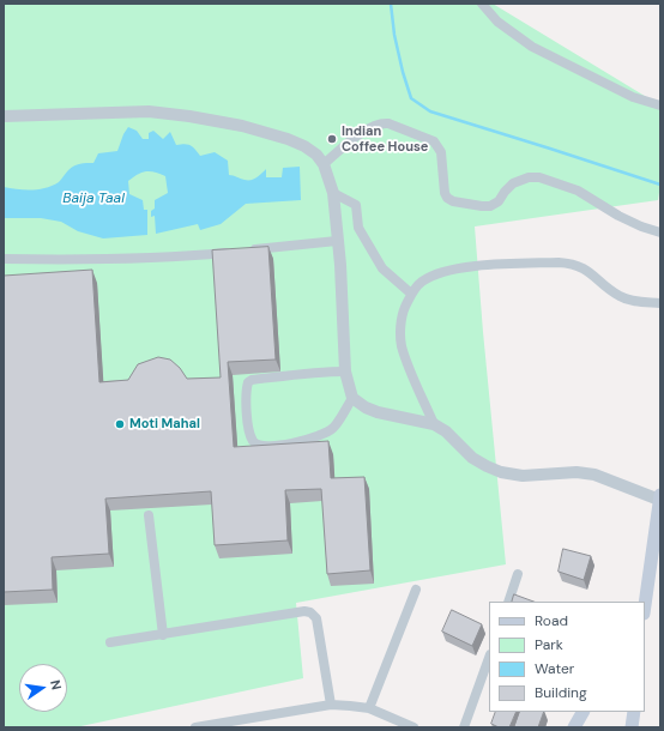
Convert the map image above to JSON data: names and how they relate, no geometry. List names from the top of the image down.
{
  "water": ["Baija Taal"],
  "places": ["Indian Coffee House", "Moti Mahal"],
  "legend": [
    "Road",
    "Park",
    "Water",
    "Building"
  ],
  "north": "right"
}
